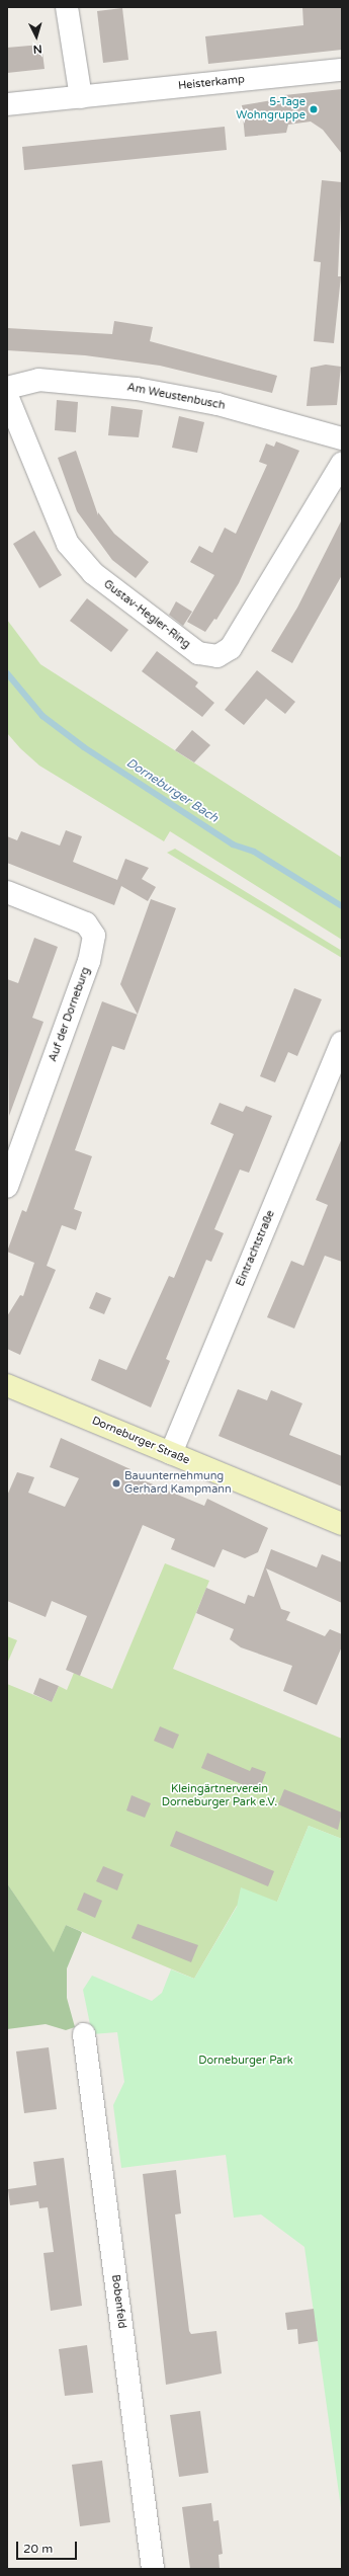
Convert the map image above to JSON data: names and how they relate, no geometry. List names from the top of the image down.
{
  "streets": {
    "street": [
      "Heisterkamp",
      "Am Weustenbusch",
      "Gustav-Hegler-Ring",
      "Auf der Dorneburg",
      "Eintrachtstraße",
      "Dorneburger Straße",
      "Bobenfeld"
    ]
  },
  "crossings": [
    ["Eintrachtstraße", "Dorneburger Straße"]
  ],
  "water": ["Dorneburger Bach"],
  "parks": ["Kleingärtnerverein Dorneburger Park e.V.", "Dorneburger Park"],
  "places": ["5-Tage Wohngruppe", "Bauunternehmung Gerhard Kampmann"],
  "scale_bar": "20 m",
  "north": "bottom"
}
